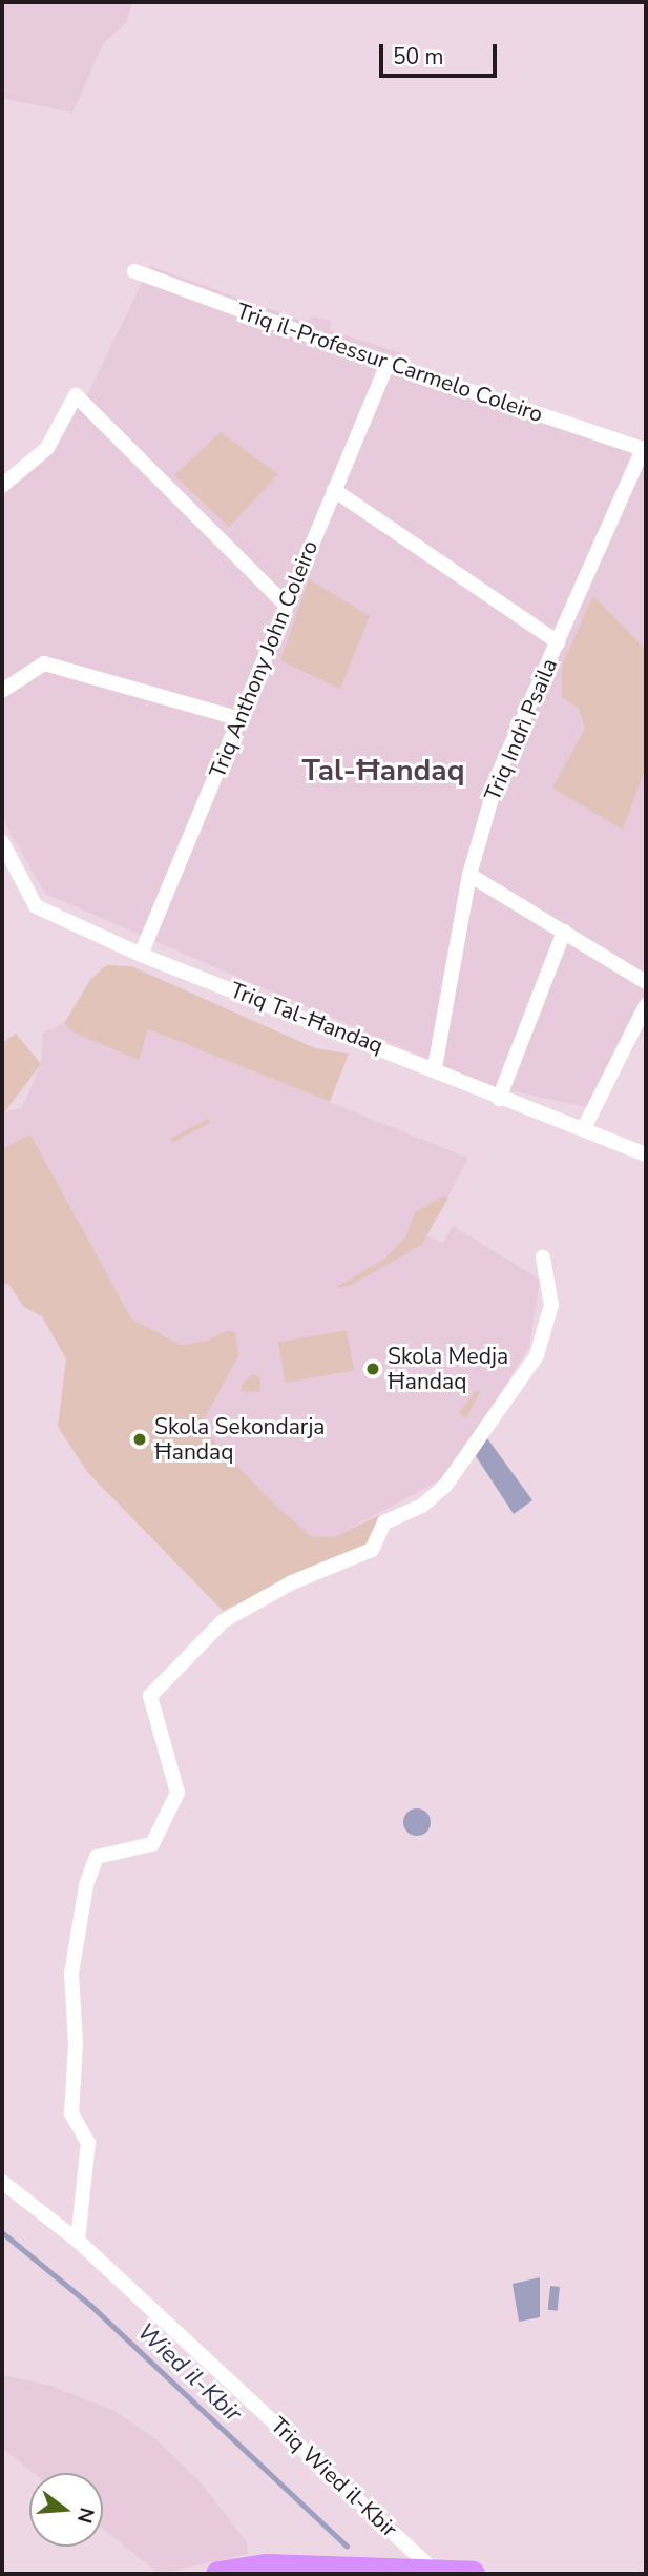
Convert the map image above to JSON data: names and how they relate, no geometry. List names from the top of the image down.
{
  "streets": {
    "street": [
      "Triq il-Professur Carmelo Coleiro",
      "Triq Anthony John Coleiro",
      "Triq Indrì Psaila",
      "Triq Tal-Ħandaq",
      "Triq Wied il-Kbir"
    ]
  },
  "crossings": [
    ["Triq il-Professur Carmelo Coleiro", "Triq Anthony John Coleiro"],
    ["Triq il-Professur Carmelo Coleiro", "Triq Indrì Psaila"],
    ["Triq Anthony John Coleiro", "Triq Tal-Ħandaq"],
    ["Triq Indrì Psaila", "Triq Tal-Ħandaq"]
  ],
  "districts": ["Tal-Ħandaq"],
  "water": ["Wied il-Kbir"],
  "places": ["Skola Medja Ħandaq", "Skola Sekondarja Ħandaq"],
  "scale_bar": "50 m",
  "north": "right"
}
